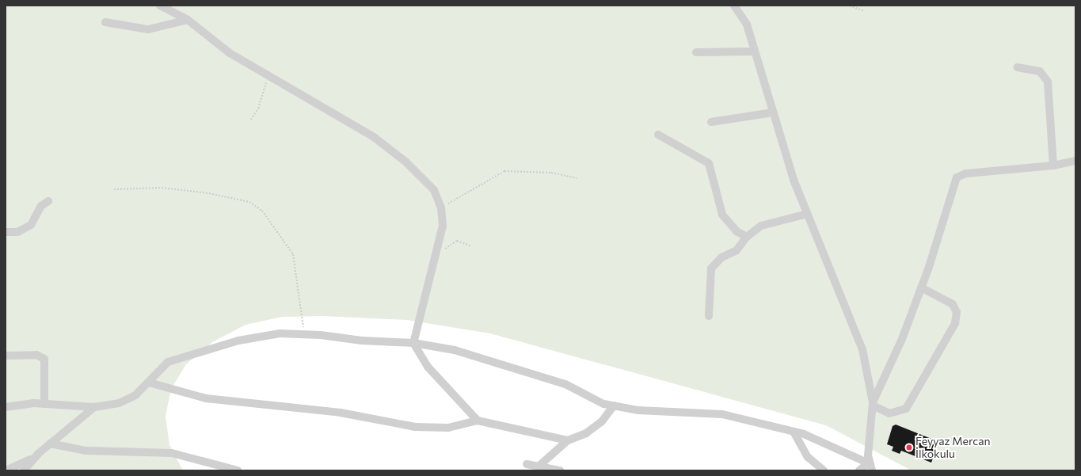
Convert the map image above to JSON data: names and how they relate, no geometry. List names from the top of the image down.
{
  "places": ["Feyyaz Mercan İlkokulu"]
}
